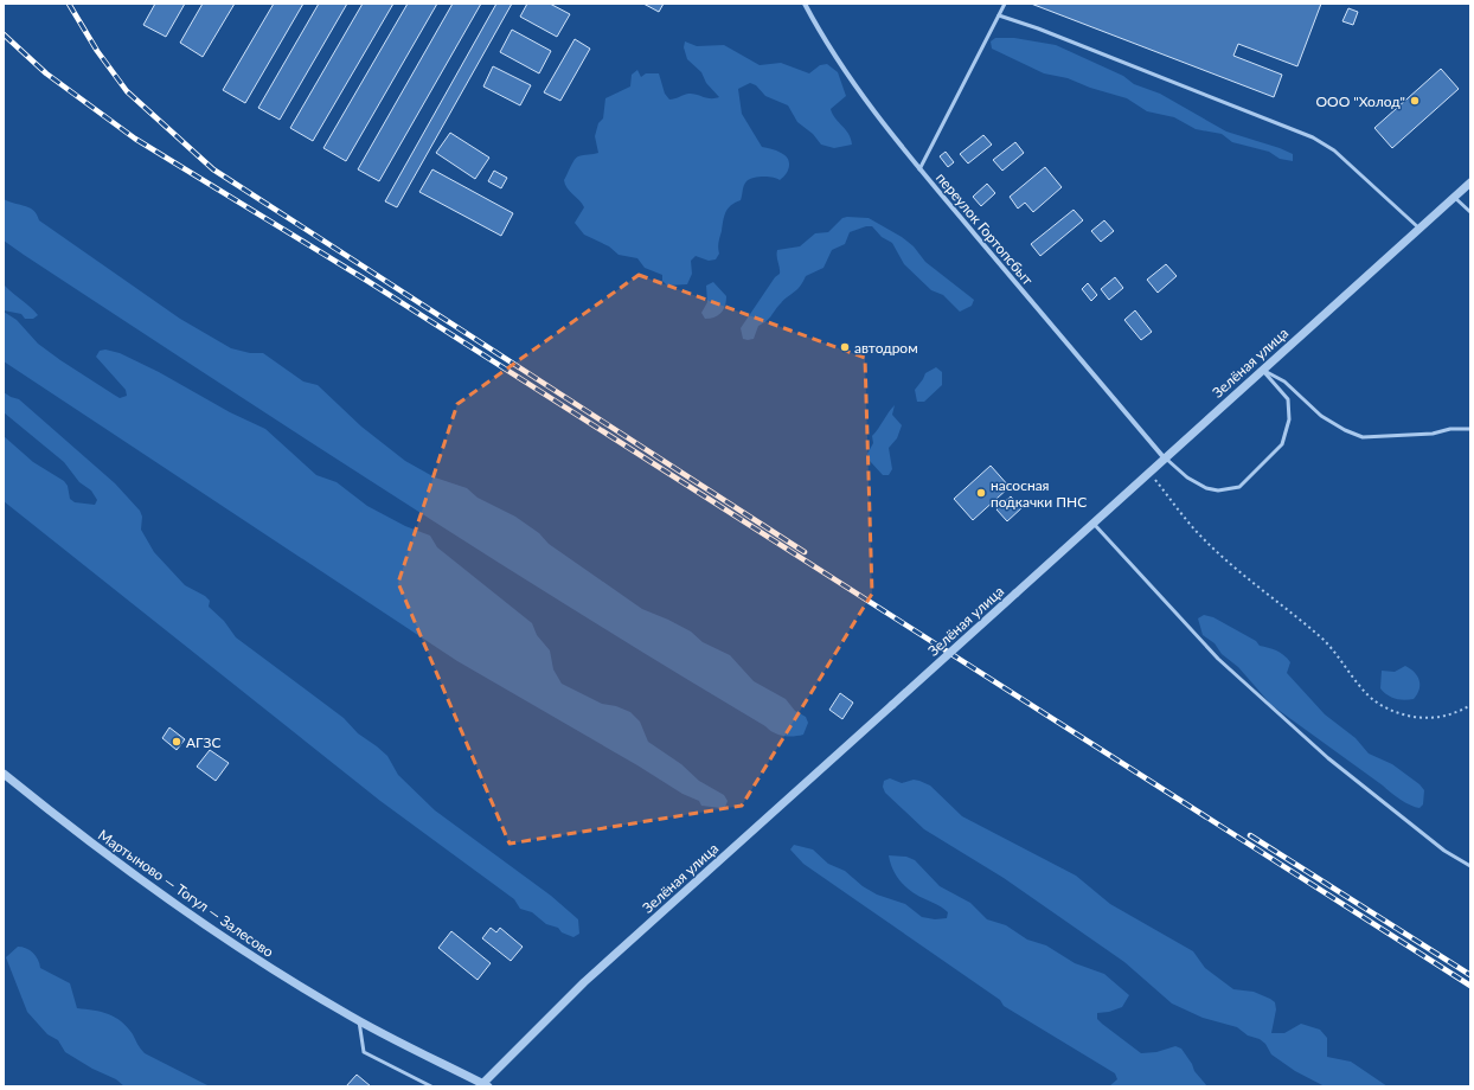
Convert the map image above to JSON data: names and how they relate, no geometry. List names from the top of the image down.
{
  "streets": {
    "street": ["переулок Гортопсбыт", "Зелёная улица", "Мартыново — Тогул — Залесово"]
  },
  "crossings": [
    ["переулок Гортопсбыт", "Зелёная улица"],
    ["Зелёная улица", "Мартыново — Тогул — Залесово"]
  ],
  "places": [
    "ООО \"Холод\"",
    "автодром",
    "насосная подкачки ПНС",
    "АГЗС"
  ]
}
